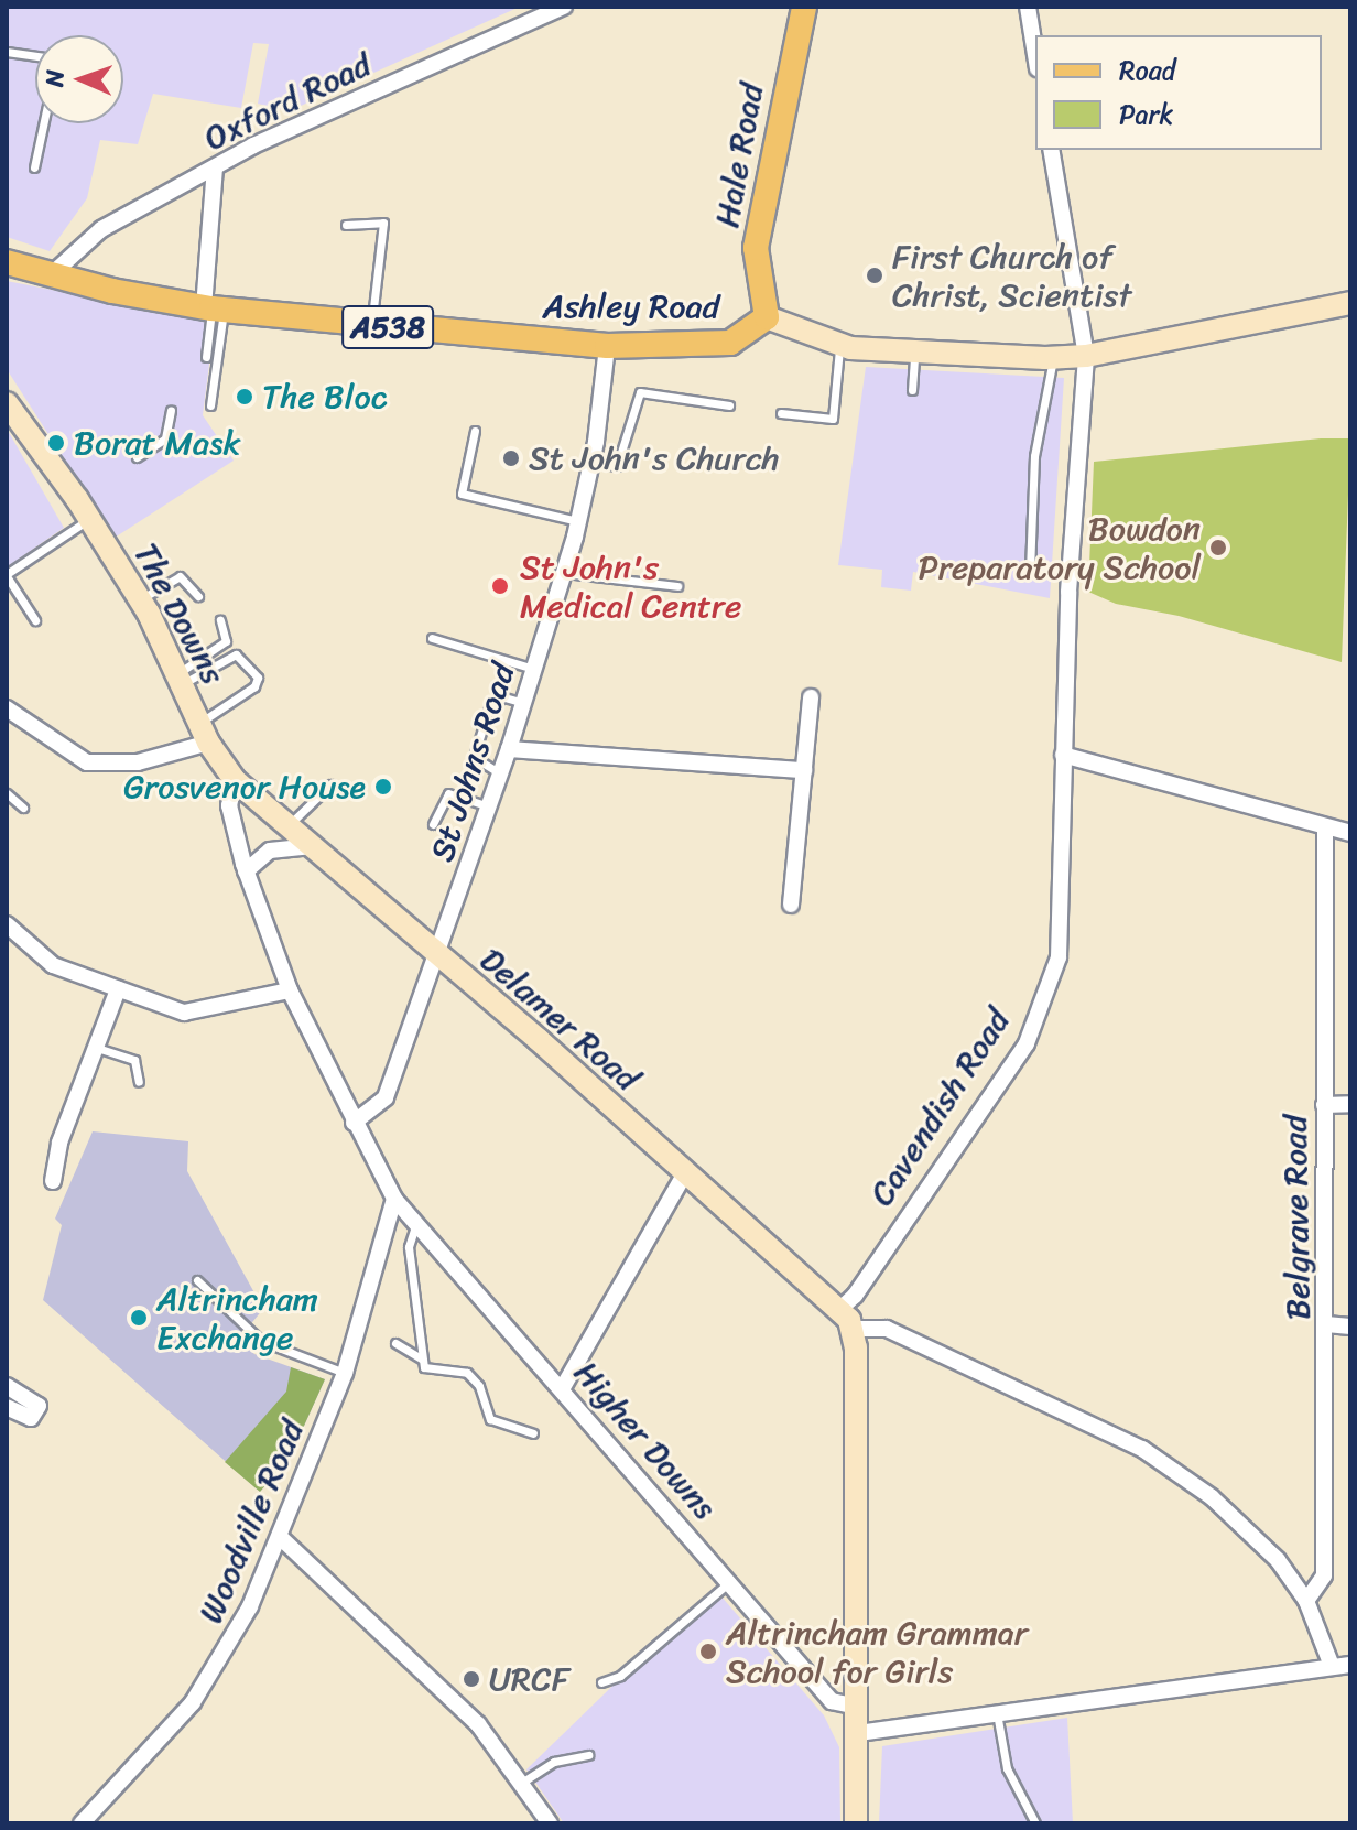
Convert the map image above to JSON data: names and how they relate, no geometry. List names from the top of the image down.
{
  "streets": {
    "main road": ["Hale Road", "Ashley Road", "A538"],
    "street": [
      "Oxford Road",
      "The Downs",
      "St Johns Road",
      "Delamer Road",
      "Cavendish Road",
      "Belgrave Road",
      "Higher Downs",
      "Woodville Road"
    ]
  },
  "crossings": [
    ["Oxford Road", "Ashley Road"],
    ["Hale Road", "Ashley Road"],
    ["Ashley Road", "St Johns Road"],
    ["Ashley Road", "Cavendish Road"],
    ["The Downs", "Delamer Road"],
    ["St Johns Road", "Delamer Road"],
    ["Delamer Road", "Cavendish Road"],
    ["Higher Downs", "Woodville Road"]
  ],
  "places": [
    "First Church of Christ, Scientist",
    "The Bloc",
    "Borat Mask",
    "St John's Church",
    "Bowdon Preparatory School",
    "St John's Medical Centre",
    "Grosvenor House",
    "Altrincham Exchange",
    "Altrincham Grammar School for Girls",
    "URCF"
  ],
  "legend": ["Road", "Park"],
  "north": "left"
}
